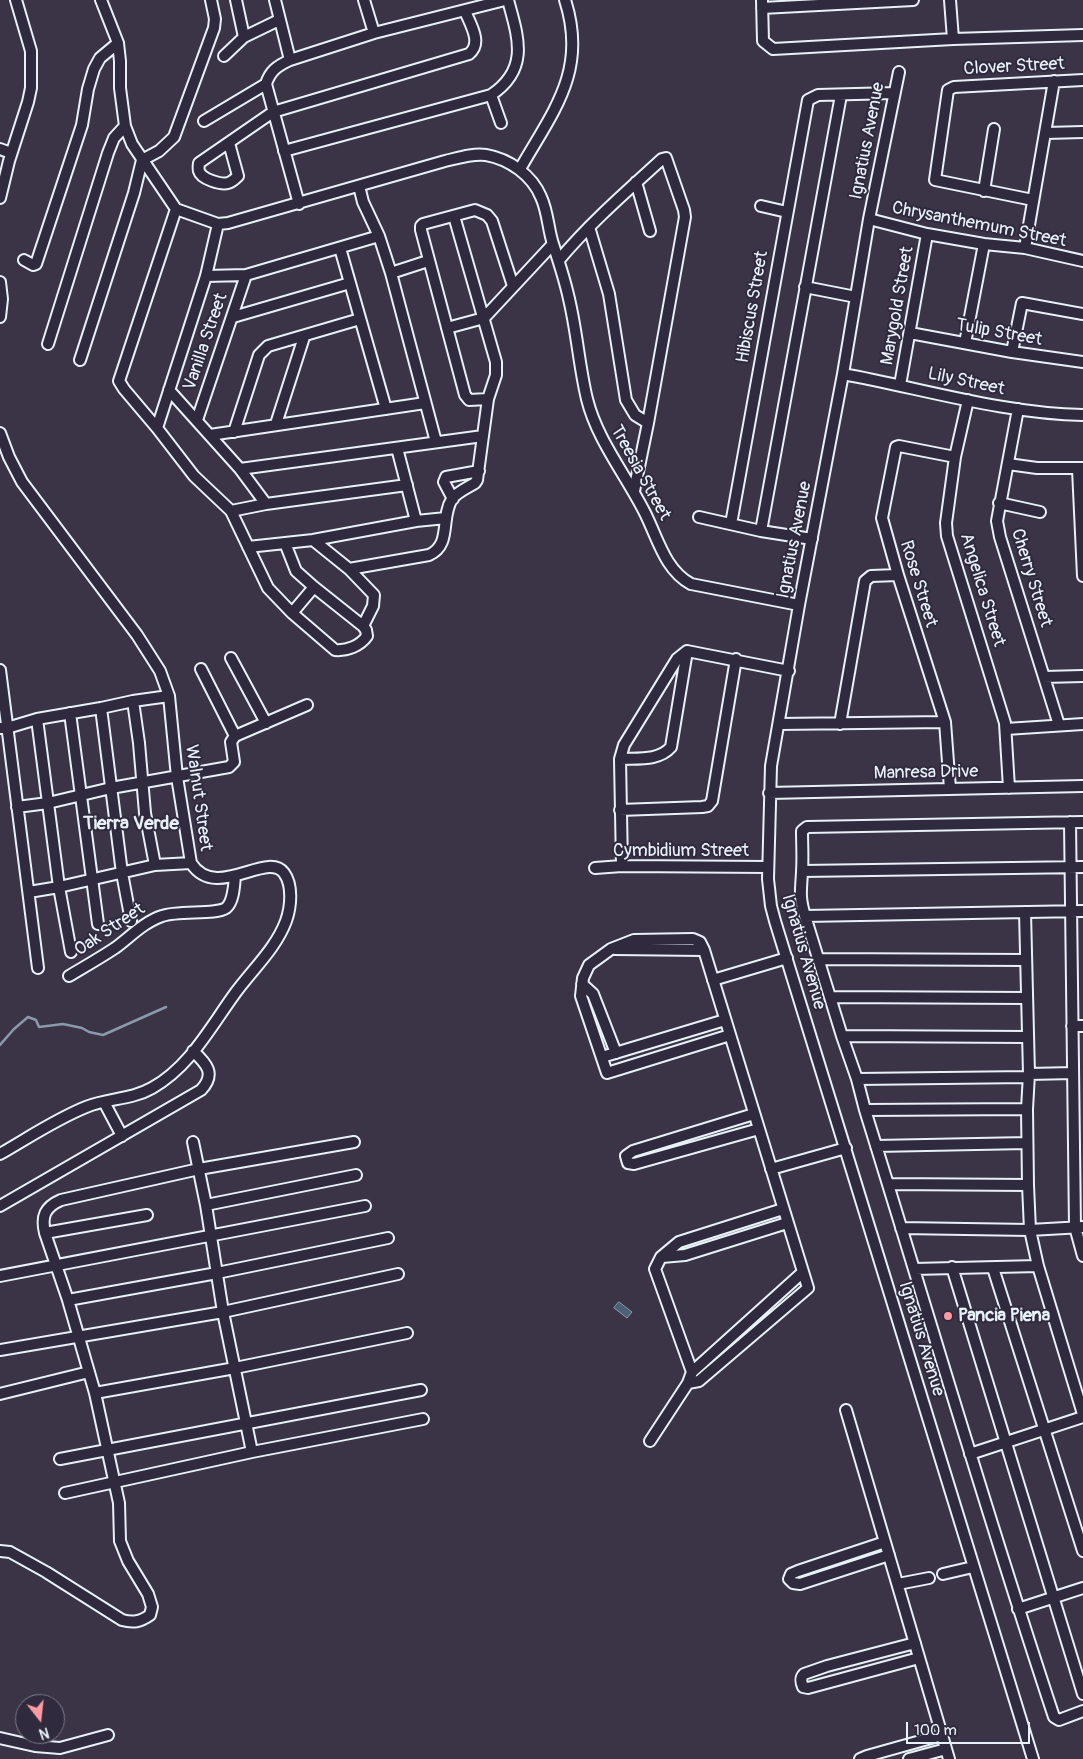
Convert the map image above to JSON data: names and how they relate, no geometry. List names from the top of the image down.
{
  "streets": {
    "street": [
      "Clover Street",
      "Ignatius Avenue",
      "Chrysanthemum Street",
      "Marygold Street",
      "Hibiscus Street",
      "Tulip Street",
      "Vanilla Street",
      "Lily Street",
      "Treesia Street",
      "Cherry Street",
      "Rose Street",
      "Angelica Street",
      "Manresa Drive",
      "Walnut Street",
      "Cymbidium Street",
      "Oak Street"
    ]
  },
  "crossings": [
    ["Ignatius Avenue", "Chrysanthemum Street"],
    ["Ignatius Avenue", "Lily Street"],
    ["Ignatius Avenue", "Treesia Street"],
    ["Ignatius Avenue", "Manresa Drive"],
    ["Ignatius Avenue", "Cymbidium Street"],
    ["Chrysanthemum Street", "Marygold Street"],
    ["Marygold Street", "Tulip Street"],
    ["Marygold Street", "Lily Street"],
    ["Lily Street", "Cherry Street"],
    ["Lily Street", "Angelica Street"],
    ["Rose Street", "Angelica Street"],
    ["Rose Street", "Manresa Drive"],
    ["Angelica Street", "Manresa Drive"],
    ["Walnut Street", "Oak Street"]
  ],
  "districts": ["Tierra Verde"],
  "places": ["Pancia Piena"],
  "scale_bar": "100 m",
  "north": "bottom"
}
